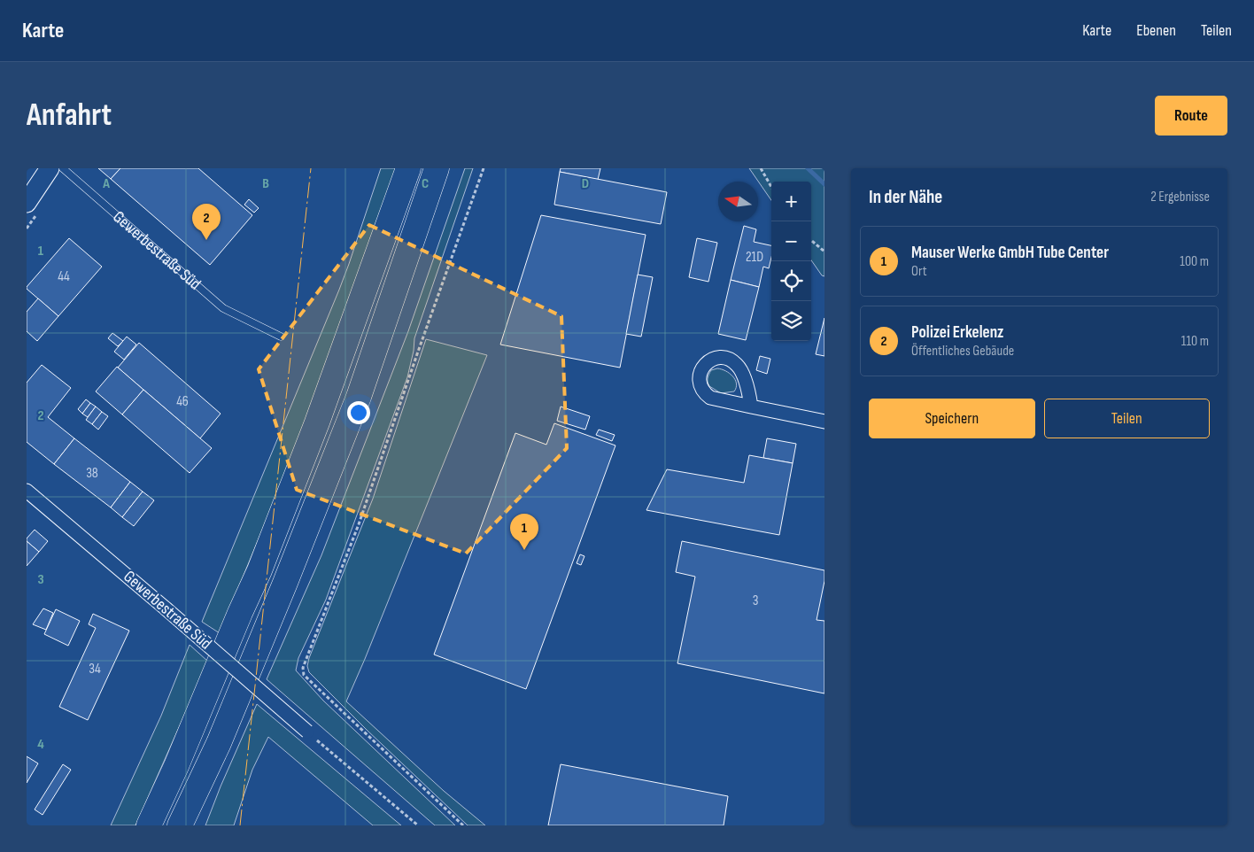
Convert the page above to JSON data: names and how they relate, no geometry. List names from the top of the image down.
{
  "streets": {
    "street": ["Gewerbestraße Süd"]
  },
  "house_numbers": [
    "21D",
    "44",
    "46",
    "38",
    "3",
    "34"
  ],
  "north": "left",
  "page": {
    "header": "Karte",
    "nav": ["Karte", "Ebenen", "Teilen"],
    "buttons": [
      "Route",
      ["Speichern", "Teilen"]
    ],
    "title": "Anfahrt",
    "heading": ["In der Nähe", "2 Ergebnisse"],
    "map_buttons": ["+", "−"],
    "pins": ["2", "1"],
    "list": [
      {
        "mark": "1",
        "name": "Mauser Werke GmbH Tube Center",
        "note": "Ort",
        "value": "100 m"
      },
      {
        "mark": "2",
        "name": "Polizei Erkelenz",
        "note": "Öffentliches Gebäude",
        "value": "110 m"
      }
    ]
  },
  "grid": {
    "columns": [
      "A",
      "B",
      "C",
      "D"
    ],
    "rows": [
      "1",
      "2",
      "3",
      "4"
    ]
  }
}
